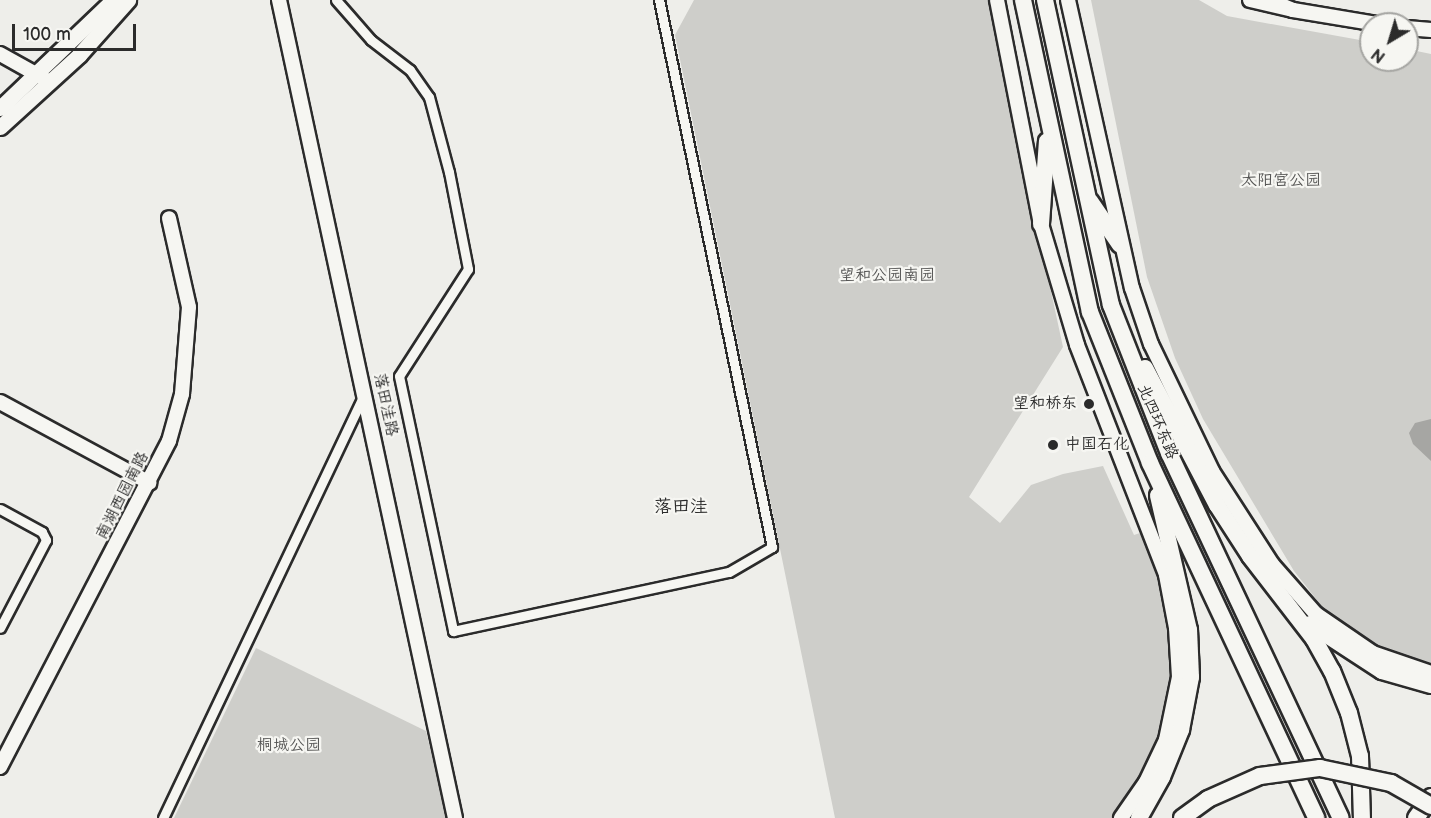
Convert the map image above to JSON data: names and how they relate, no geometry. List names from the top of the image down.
{
  "streets": {
    "highway": ["北四环东路"],
    "street": ["落田洼路", "南湖西园南路"]
  },
  "districts": ["落田洼"],
  "parks": ["太阳宫公园", "望和公园南园", "桐城公园"],
  "places": ["望和桥东", "中国石化"],
  "scale_bar": "100 m",
  "north": "bottom left"
}
